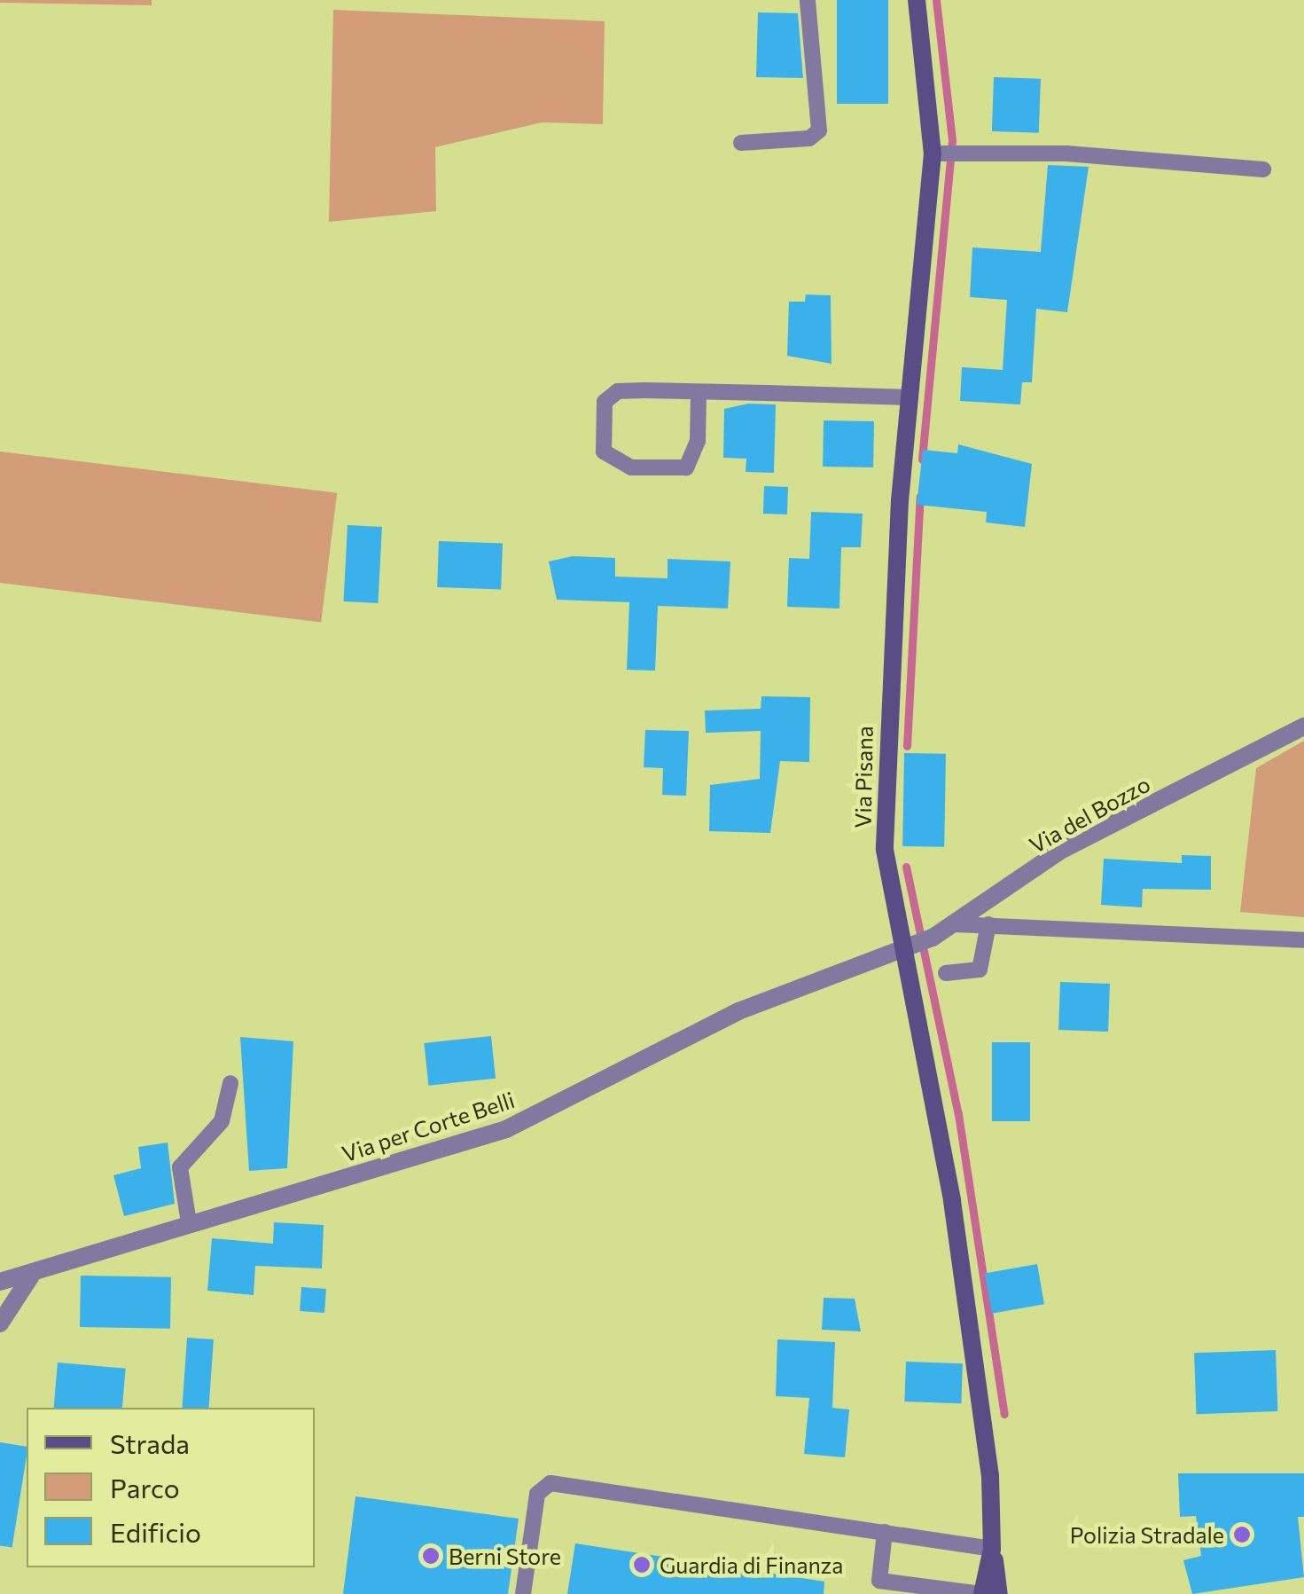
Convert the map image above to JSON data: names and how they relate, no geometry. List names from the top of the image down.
{
  "streets": {
    "main road": ["Via Pisana"],
    "street": ["Via del Bozzo", "Via per Corte Belli"]
  },
  "crossings": [
    ["Via Pisana", "Via del Bozzo"],
    ["Via Pisana", "Via per Corte Belli"],
    ["Via del Bozzo", "Via per Corte Belli"]
  ],
  "places": ["Polizia Stradale", "Berni Store", "Guardia di Finanza"],
  "legend": ["Strada", "Parco", "Edificio"]
}
